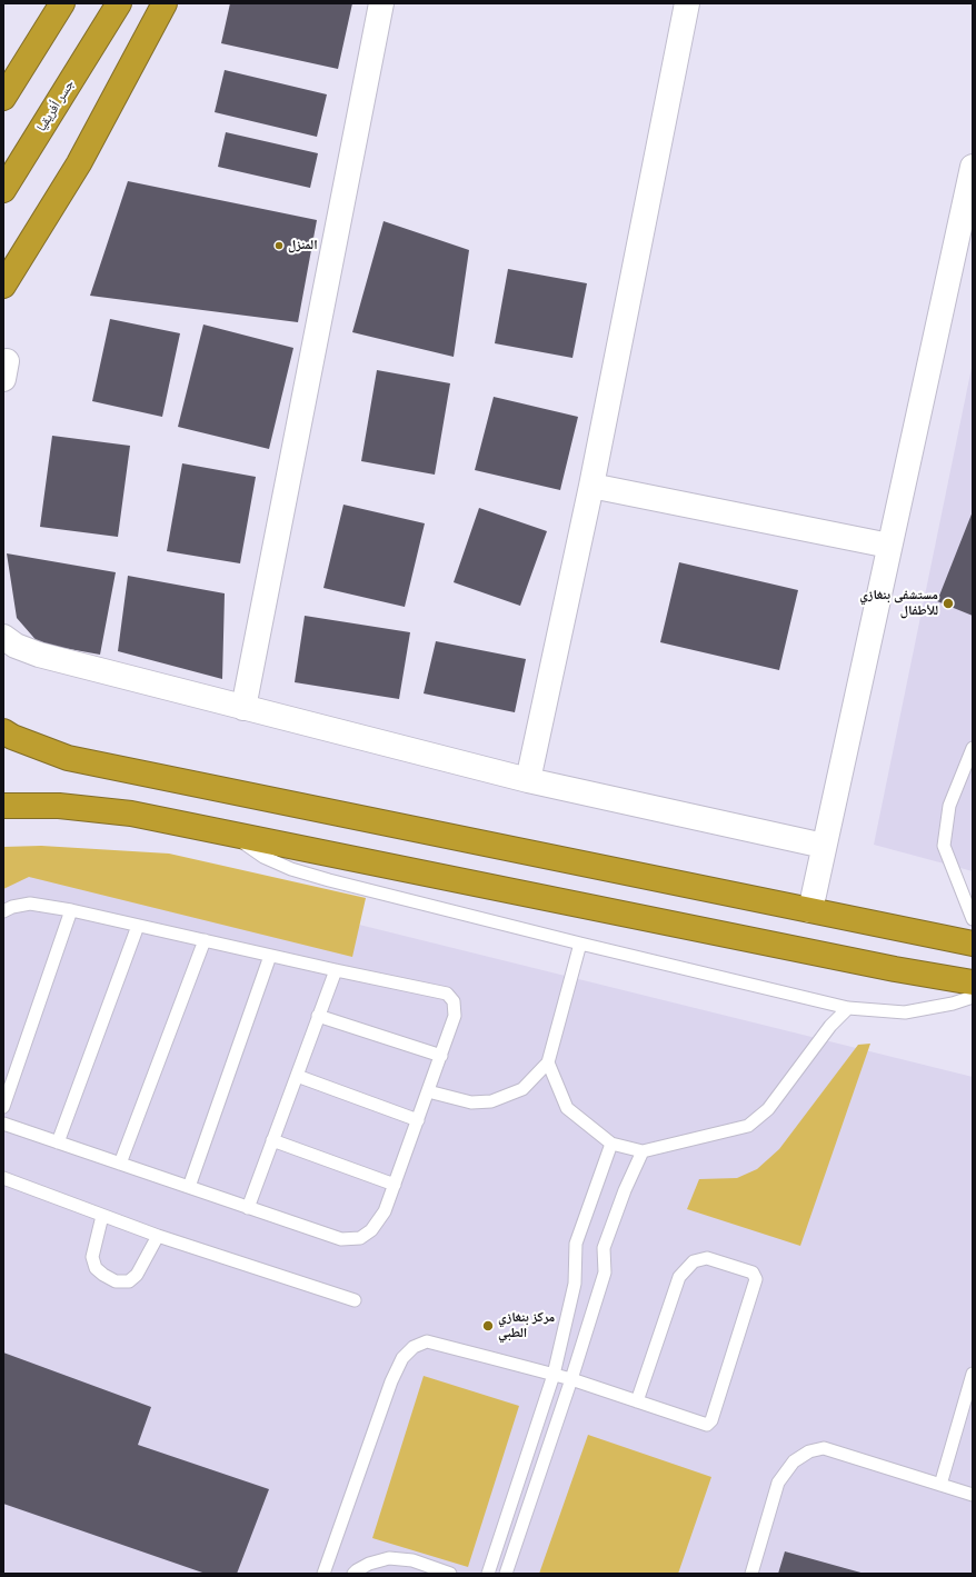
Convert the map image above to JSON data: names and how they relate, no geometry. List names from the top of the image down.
{
  "streets": {
    "highway": ["جسر أفريقيا"]
  },
  "places": ["المنزل", "مستشفى بنغازي للأطفال", "مركز بنغازي الطبي"]
}
